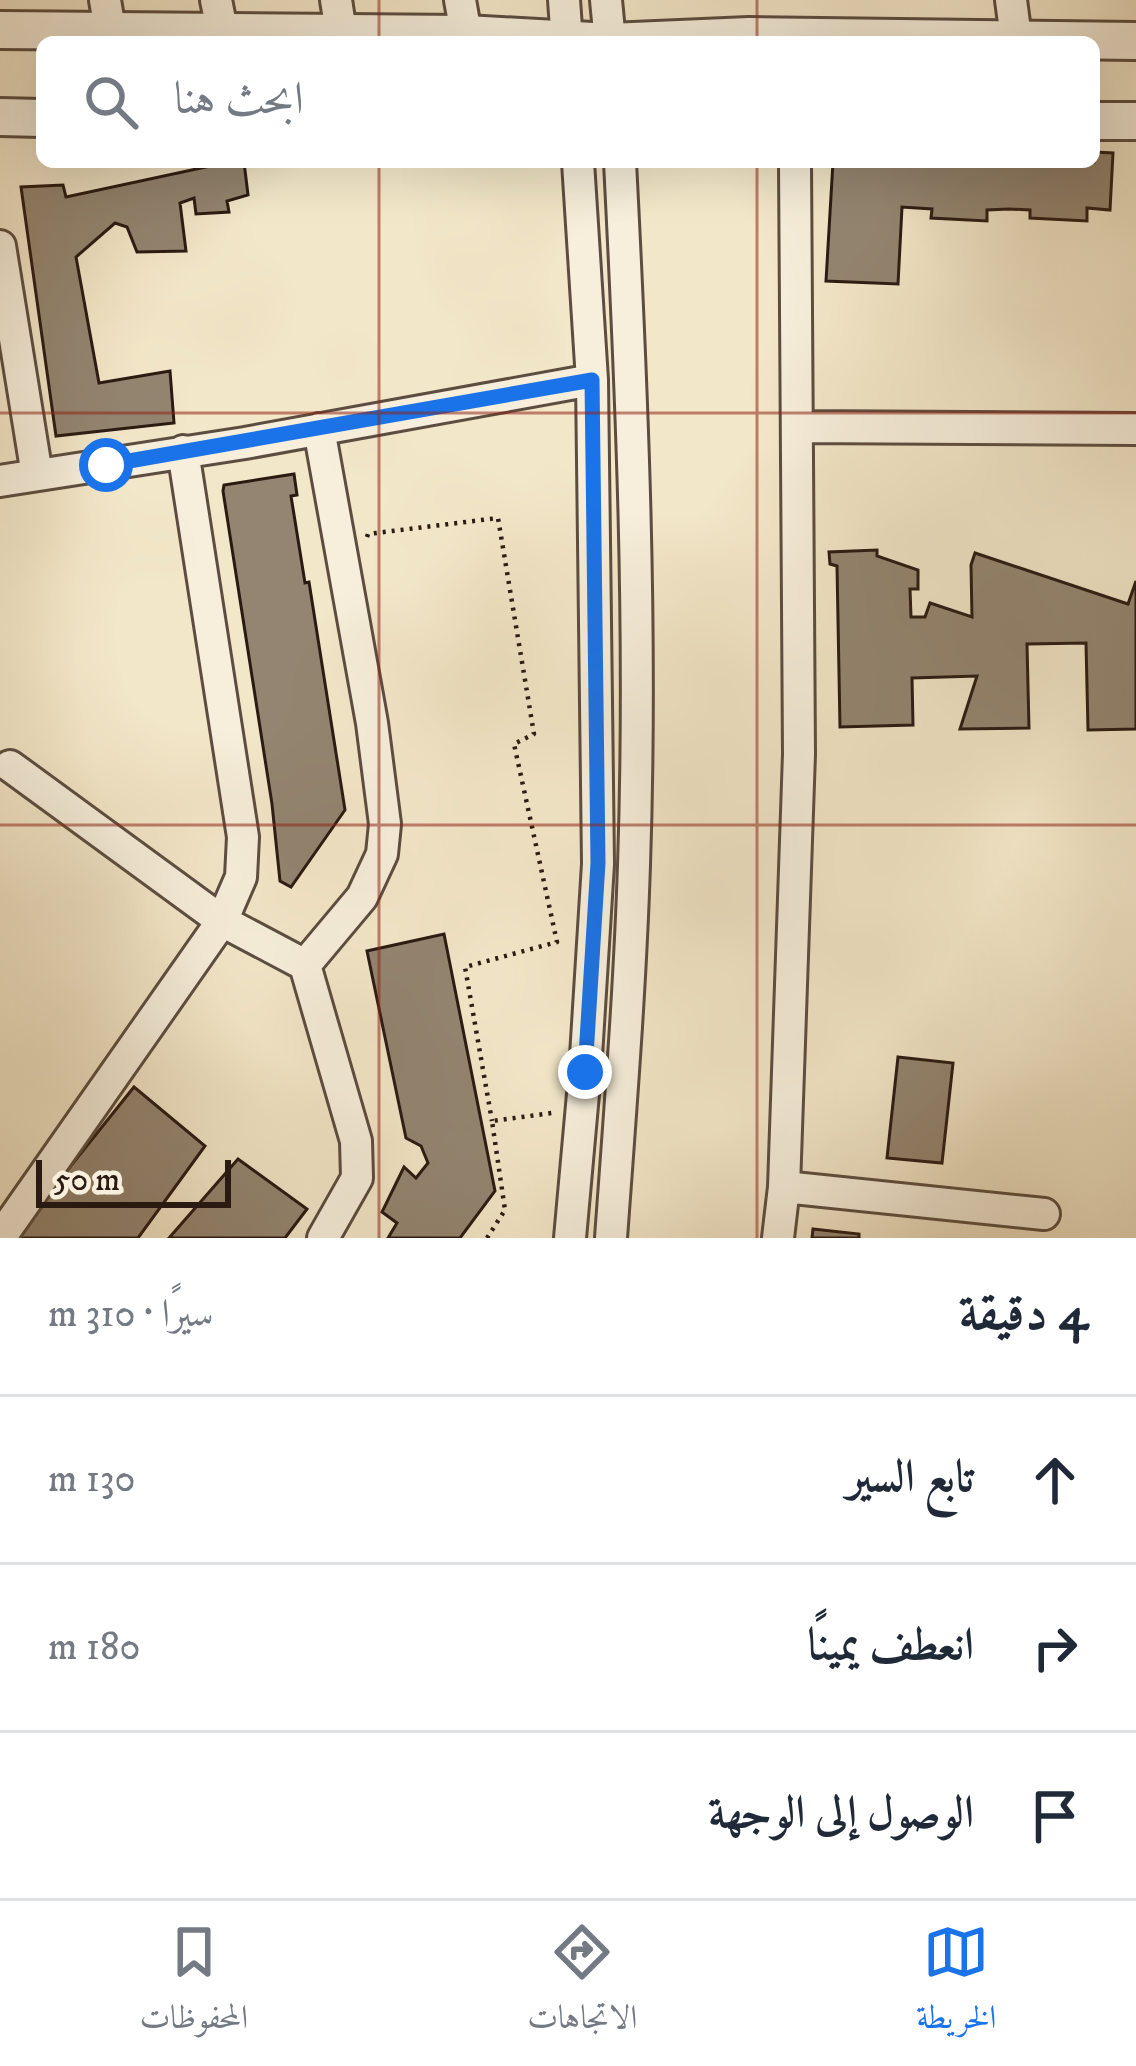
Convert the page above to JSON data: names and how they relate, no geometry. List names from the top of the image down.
{
  "scale_bar": "50 m",
  "page": {
    "search": "ابحث هنا",
    "scale": "50 m",
    "heading": ["4 دقيقة", "سيرًا · 310 m"],
    "list": [
      ["تابع السير", "130 m"],
      ["انعطف يمينًا", "180 m"],
      "الوصول إلى الوجهة"
    ],
    "nav": ["الخريطة", "الاتجاهات", "المحفوظات"]
  }
}
